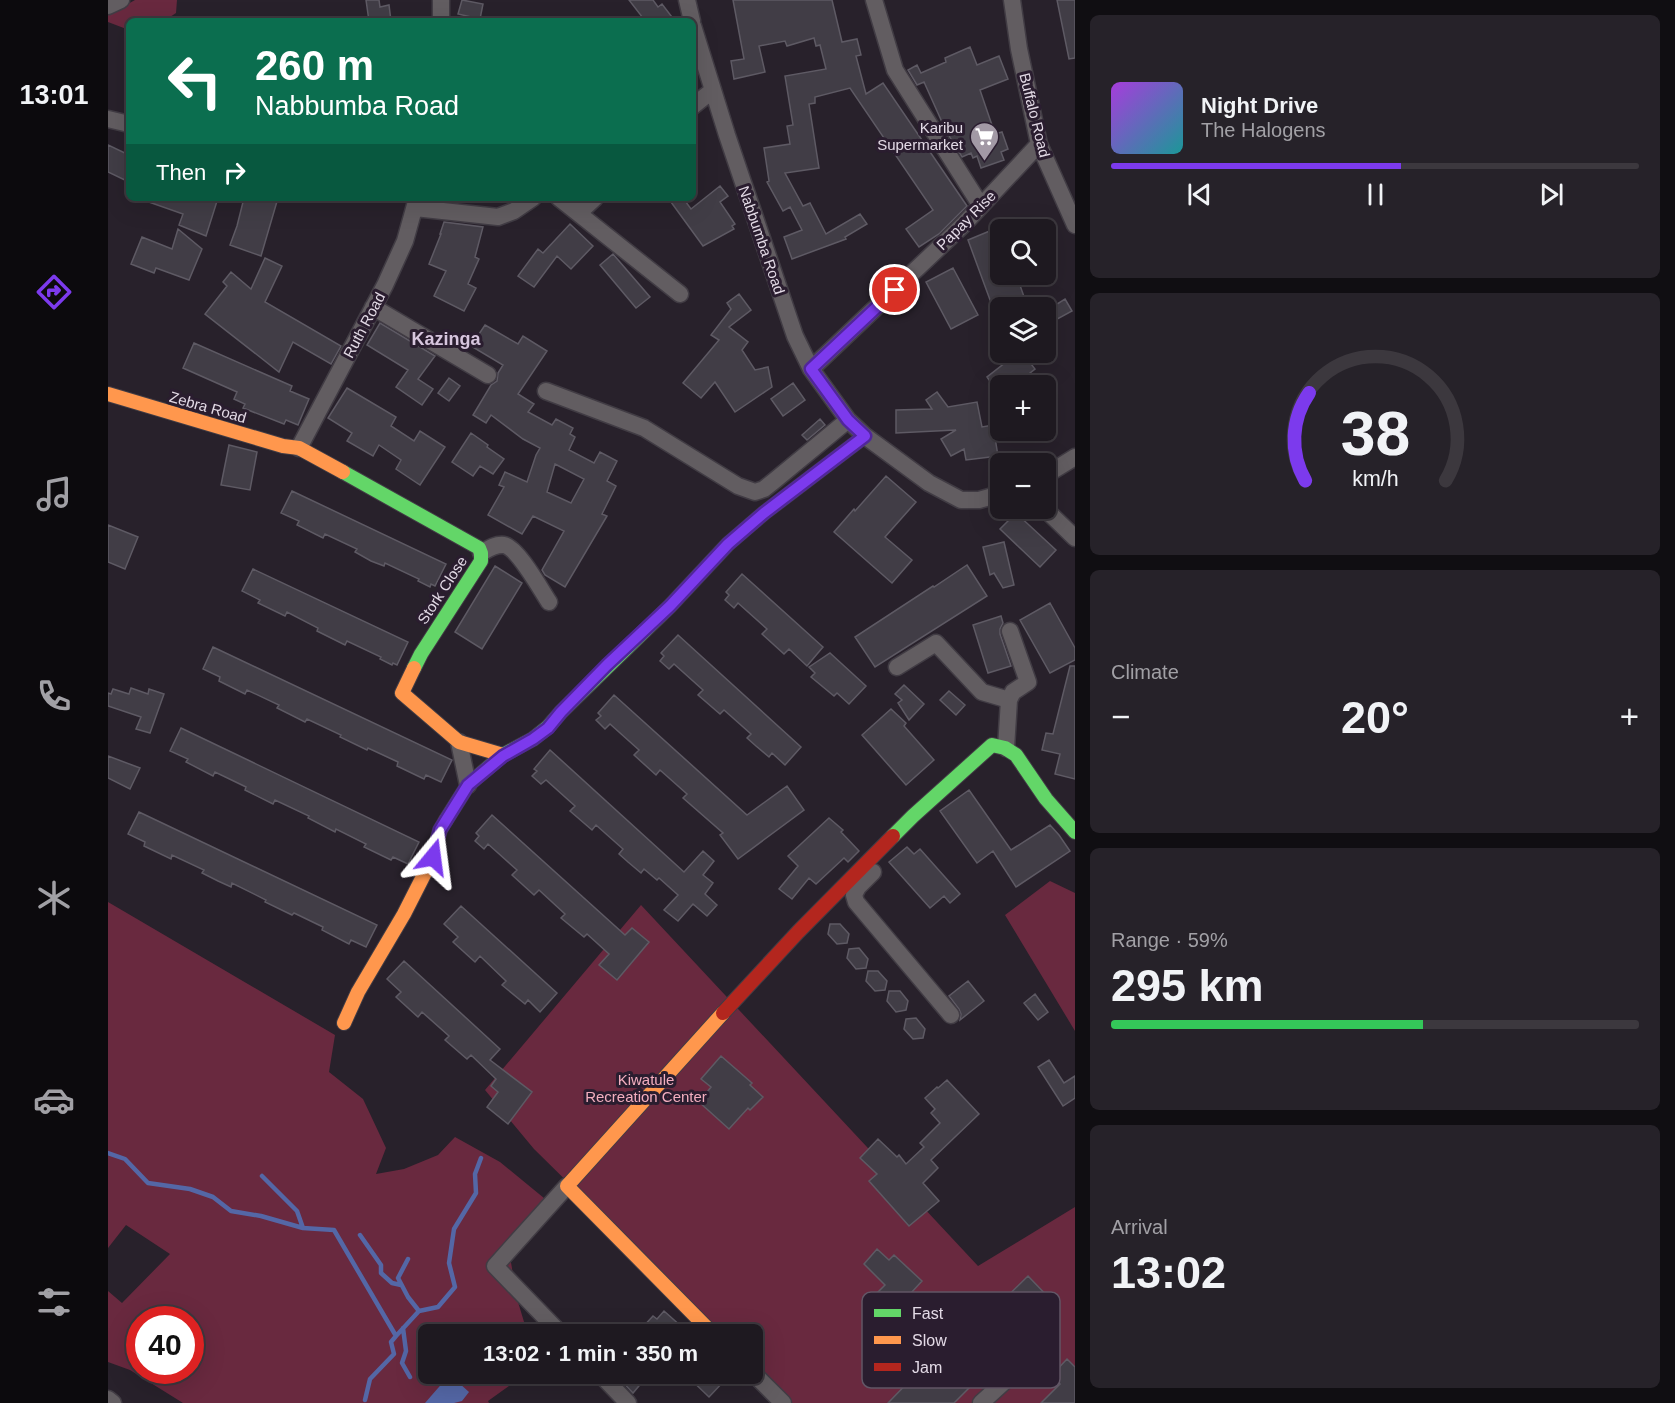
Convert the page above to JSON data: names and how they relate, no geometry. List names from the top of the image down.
{
  "streets": {
    "street": [
      "Buffalo Road",
      "Papay Rise",
      "Nabbumba Road",
      "Ruth Road",
      "Zebra Road",
      "Stork Close"
    ]
  },
  "crossings": [
    ["Buffalo Road", "Papay Rise"],
    ["Papay Rise", "Nabbumba Road"],
    ["Ruth Road", "Zebra Road"],
    ["Ruth Road", "Stork Close"],
    ["Zebra Road", "Stork Close"]
  ],
  "districts": ["Kazinga"],
  "parks": ["Kiwatule Recreation Center"],
  "places": {
    "supermarket": ["Karibu Supermarket"]
  },
  "legend": ["Fast", "Slow", "Jam"],
  "page": {
    "tabs": "13:01",
    "turn": ["260 m", "Nabbumba Road"],
    "song": ["Night Drive", "The Halogens"],
    "then": "Then",
    "map_buttons": ["+", "−"],
    "tile": [
      "Climate",
      ["Range · 59%", "295 km"],
      ["Arrival", "13:02"]
    ],
    "heat": ["−", "20°", "+"],
    "limit": "40",
    "trip": "13:02 · 1 min · 350 m",
    "gauge": ["38", "km/h"]
  }
}
